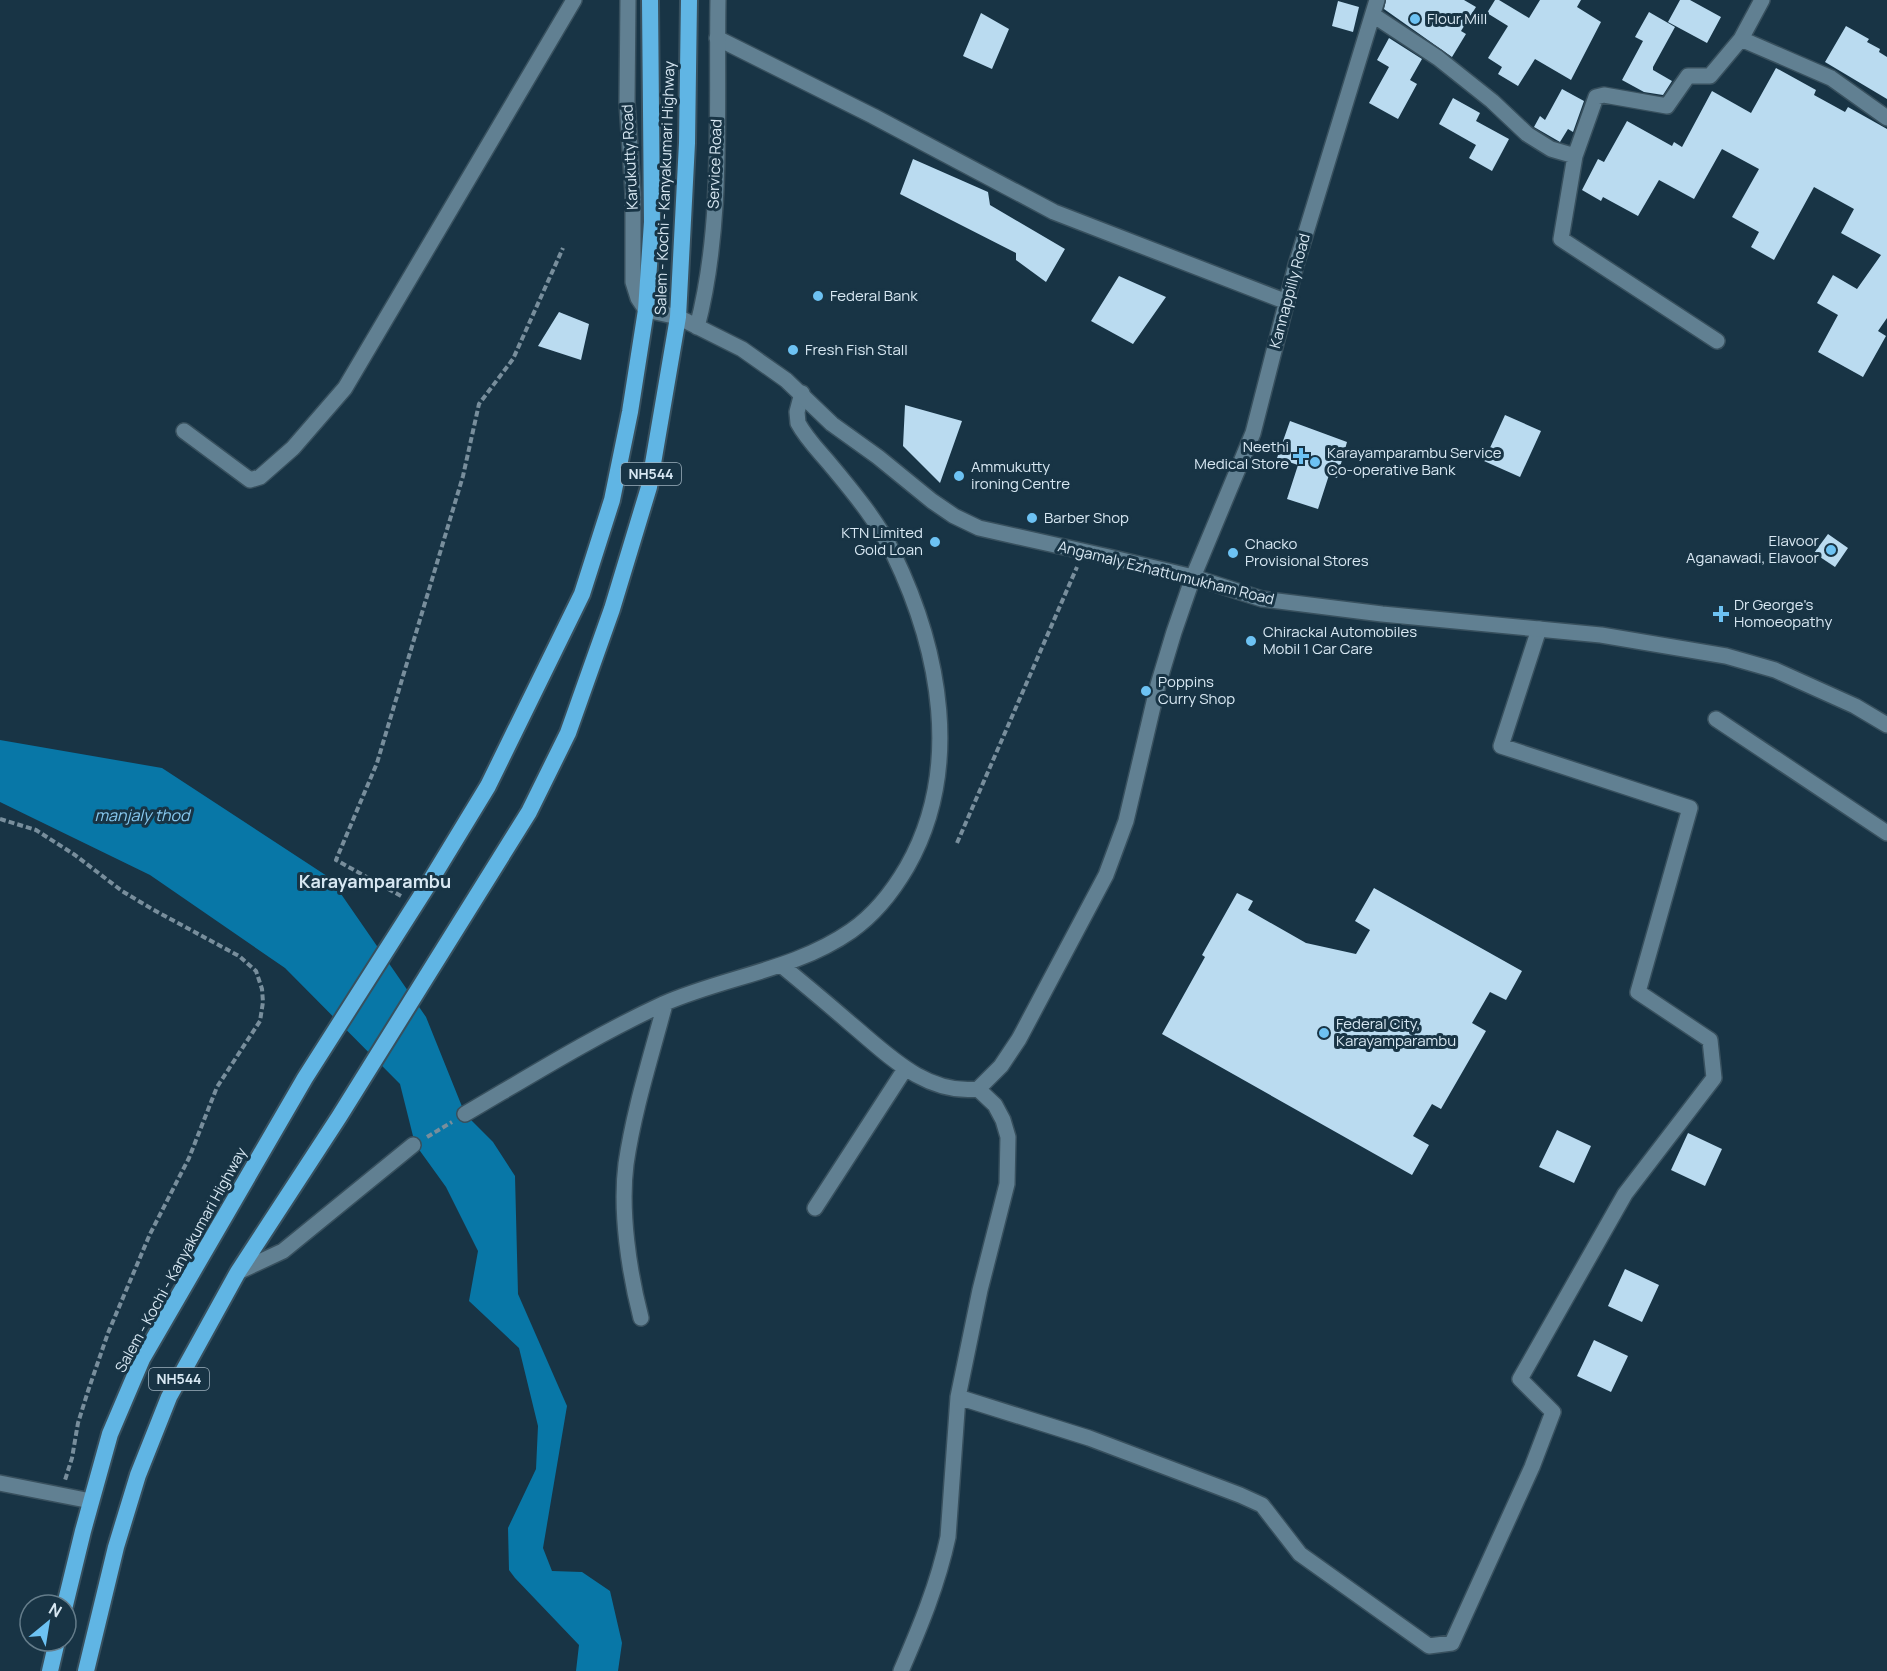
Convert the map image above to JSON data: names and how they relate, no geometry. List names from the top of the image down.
{
  "streets": {
    "highway": ["Salem - Kochi - Kanyakumari Highway", "NH544"],
    "street": [
      "Karukutty Road",
      "Service Road",
      "Kannappilly Road",
      "Angamaly Ezhattumukham Road"
    ]
  },
  "crossings": [
    ["Karukutty Road", "Salem - Kochi - Kanyakumari Highway"],
    ["Karukutty Road", "Angamaly Ezhattumukham Road"],
    ["Service Road", "Angamaly Ezhattumukham Road"],
    ["Salem - Kochi - Kanyakumari Highway", "NH544"],
    ["Salem - Kochi - Kanyakumari Highway", "Angamaly Ezhattumukham Road"],
    ["Kannappilly Road", "Angamaly Ezhattumukham Road"]
  ],
  "districts": ["Karayamparambu"],
  "water": ["manjaly thod"],
  "places": {
    "other": [
      "Flour Mill",
      "Federal Bank",
      "Fresh Fish Stall",
      "Karayamparambu Service Co-operative Bank",
      "Ammukutty ironing Centre",
      "Barber Shop",
      "KTN Limited Gold Loan",
      "Elavoor Aganawadi, Elavoor",
      "Chacko Provisional Stores",
      "Chirackal Automobiles Mobil 1 Car Care",
      "Poppins Curry Shop",
      "Federal City, Karayamparambu"
    ],
    "health": ["Neethi Medical Store", "Dr George's Homoeopathy"]
  },
  "north": "top right"
}
